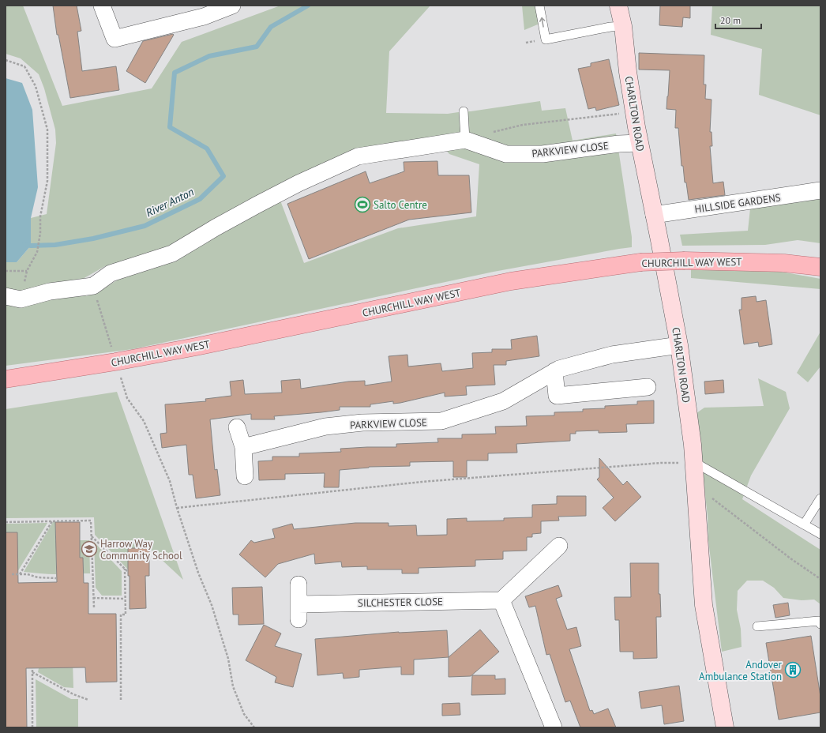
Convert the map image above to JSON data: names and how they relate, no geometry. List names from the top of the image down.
{
  "streets": {
    "main road": ["CHURCHILL WAY WEST"],
    "street": [
      "CHARLTON ROAD",
      "PARKVIEW CLOSE",
      "HILLSIDE GARDENS",
      "SILCHESTER CLOSE"
    ]
  },
  "crossings": [
    ["CHARLTON ROAD", "PARKVIEW CLOSE"],
    ["CHARLTON ROAD", "HILLSIDE GARDENS"]
  ],
  "water": ["River Anton"],
  "places": {
    "sports": ["Salto Centre"],
    "school or university": ["Harrow Way Community School"],
    "building": ["Andover Ambulance Station"]
  },
  "scale_bar": "20 m"
}
